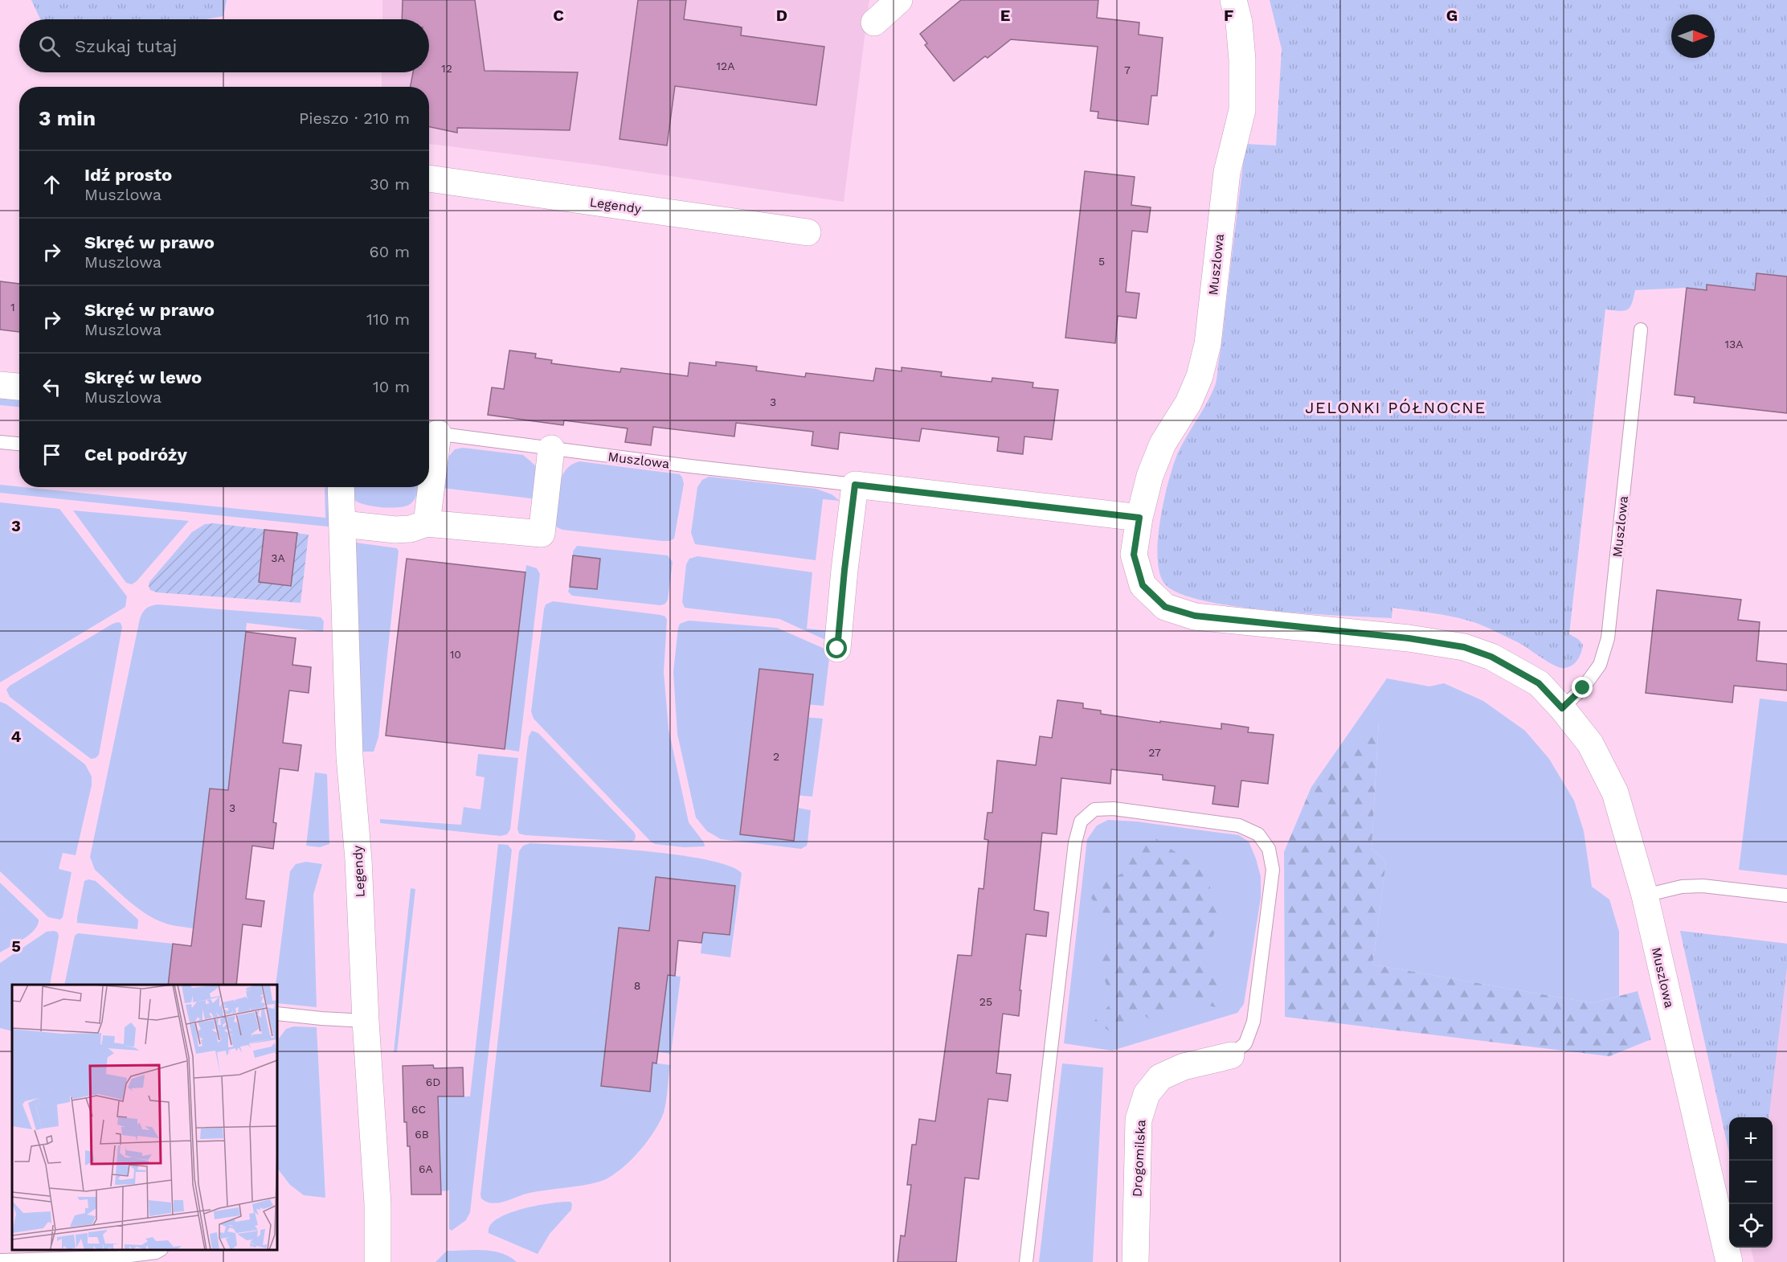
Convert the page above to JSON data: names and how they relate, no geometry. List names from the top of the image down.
{
  "streets": {
    "street": ["Legendy", "Muszlowa", "Drogomilska"]
  },
  "districts": ["JELONKI PÓŁNOCNE"],
  "house_numbers": [
    "12A",
    "12",
    "7",
    "5",
    "1",
    "13A",
    "3",
    "3A",
    "10",
    "27",
    "2",
    "3",
    "8",
    "25",
    "6D",
    "6C",
    "6B",
    "6A"
  ],
  "north": "right",
  "page": {
    "search": "Szukaj tutaj",
    "heading": ["3 min", "Pieszo · 210 m"],
    "list": [
      ["Idź prosto", "Muszlowa", "30 m"],
      ["Skręć w prawo", "Muszlowa", "60 m"],
      ["Skręć w prawo", "Muszlowa", "110 m"],
      ["Skręć w lewo", "Muszlowa", "10 m"],
      "Cel podróży"
    ],
    "map_buttons": ["+", "−"]
  },
  "grid": {
    "columns": [
      "C",
      "D",
      "E",
      "F",
      "G"
    ],
    "rows": ["3", "4", "5"]
  }
}
